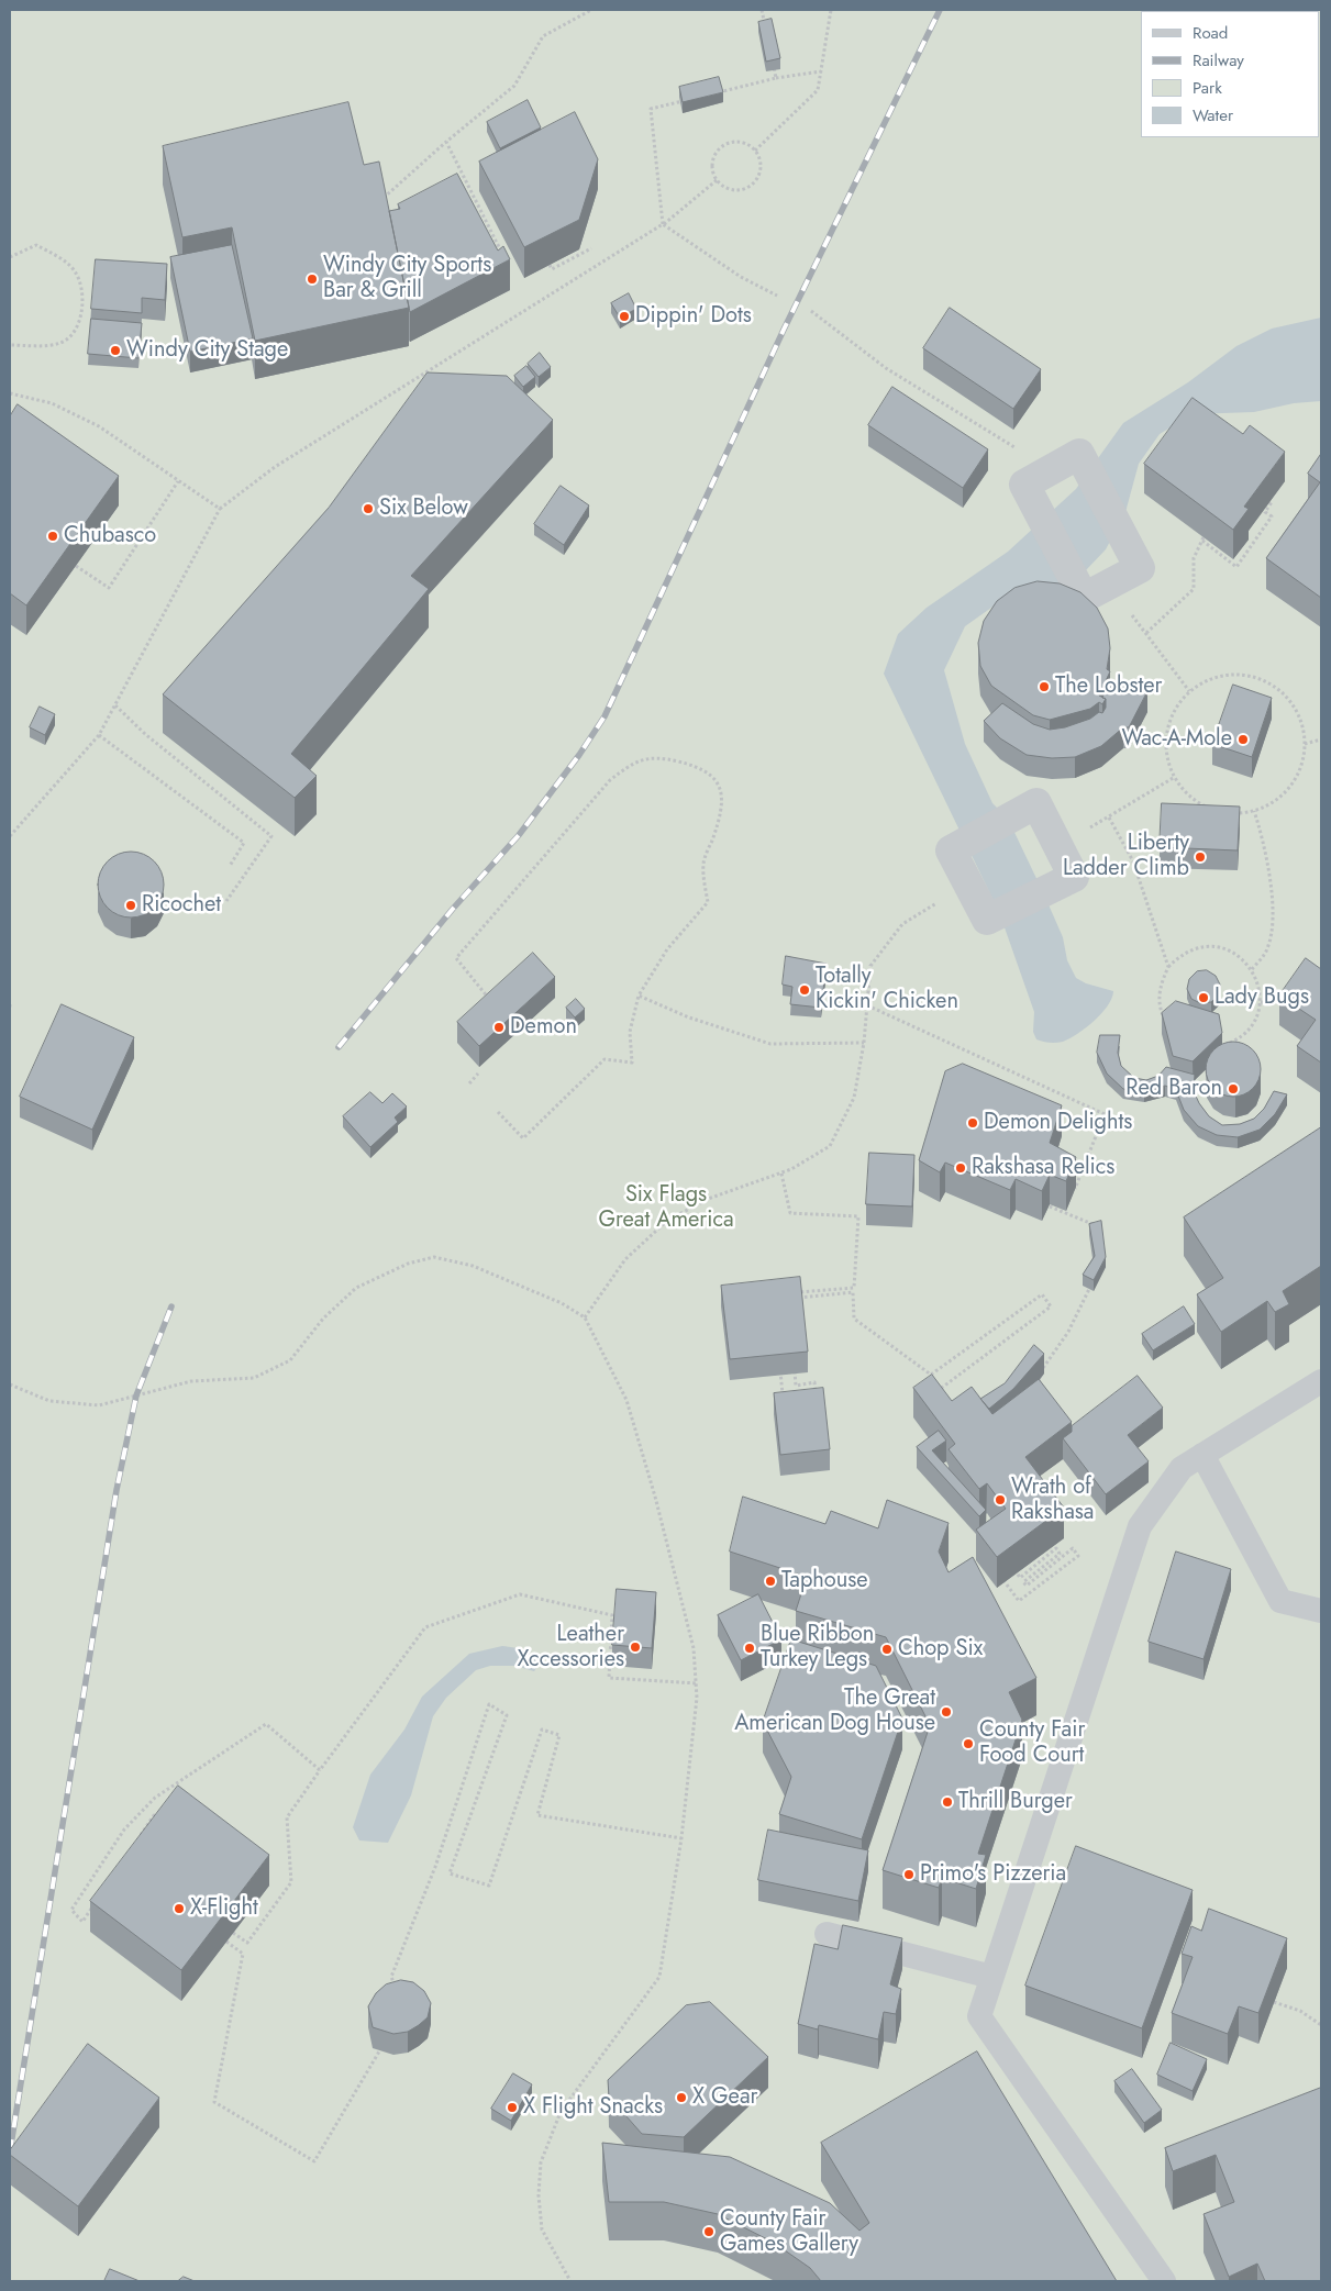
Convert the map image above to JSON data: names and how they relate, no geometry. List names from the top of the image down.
{
  "parks": ["Six Flags Great America"],
  "places": [
    "Windy City Sports Bar & Grill",
    "Dippin' Dots",
    "Windy City Stage",
    "Six Below",
    "Chubasco",
    "The Lobster",
    "Wac-A-Mole",
    "Liberty Ladder Climb",
    "Ricochet",
    "Totally Kickin' Chicken",
    "Lady Bugs",
    "Demon",
    "Red Baron",
    "Demon Delights",
    "Rakshasa Relics",
    "Wrath of Rakshasa",
    "Taphouse",
    "Leather Xccessories",
    "Blue Ribbon Turkey Legs",
    "Chop Six",
    "The Great American Dog House",
    "County Fair Food Court",
    "Thrill Burger",
    "Primo's Pizzeria",
    "X-Flight",
    "X Gear",
    "X Flight Snacks",
    "County Fair Games Gallery"
  ],
  "legend": [
    "Road",
    "Railway",
    "Park",
    "Water"
  ]
}
